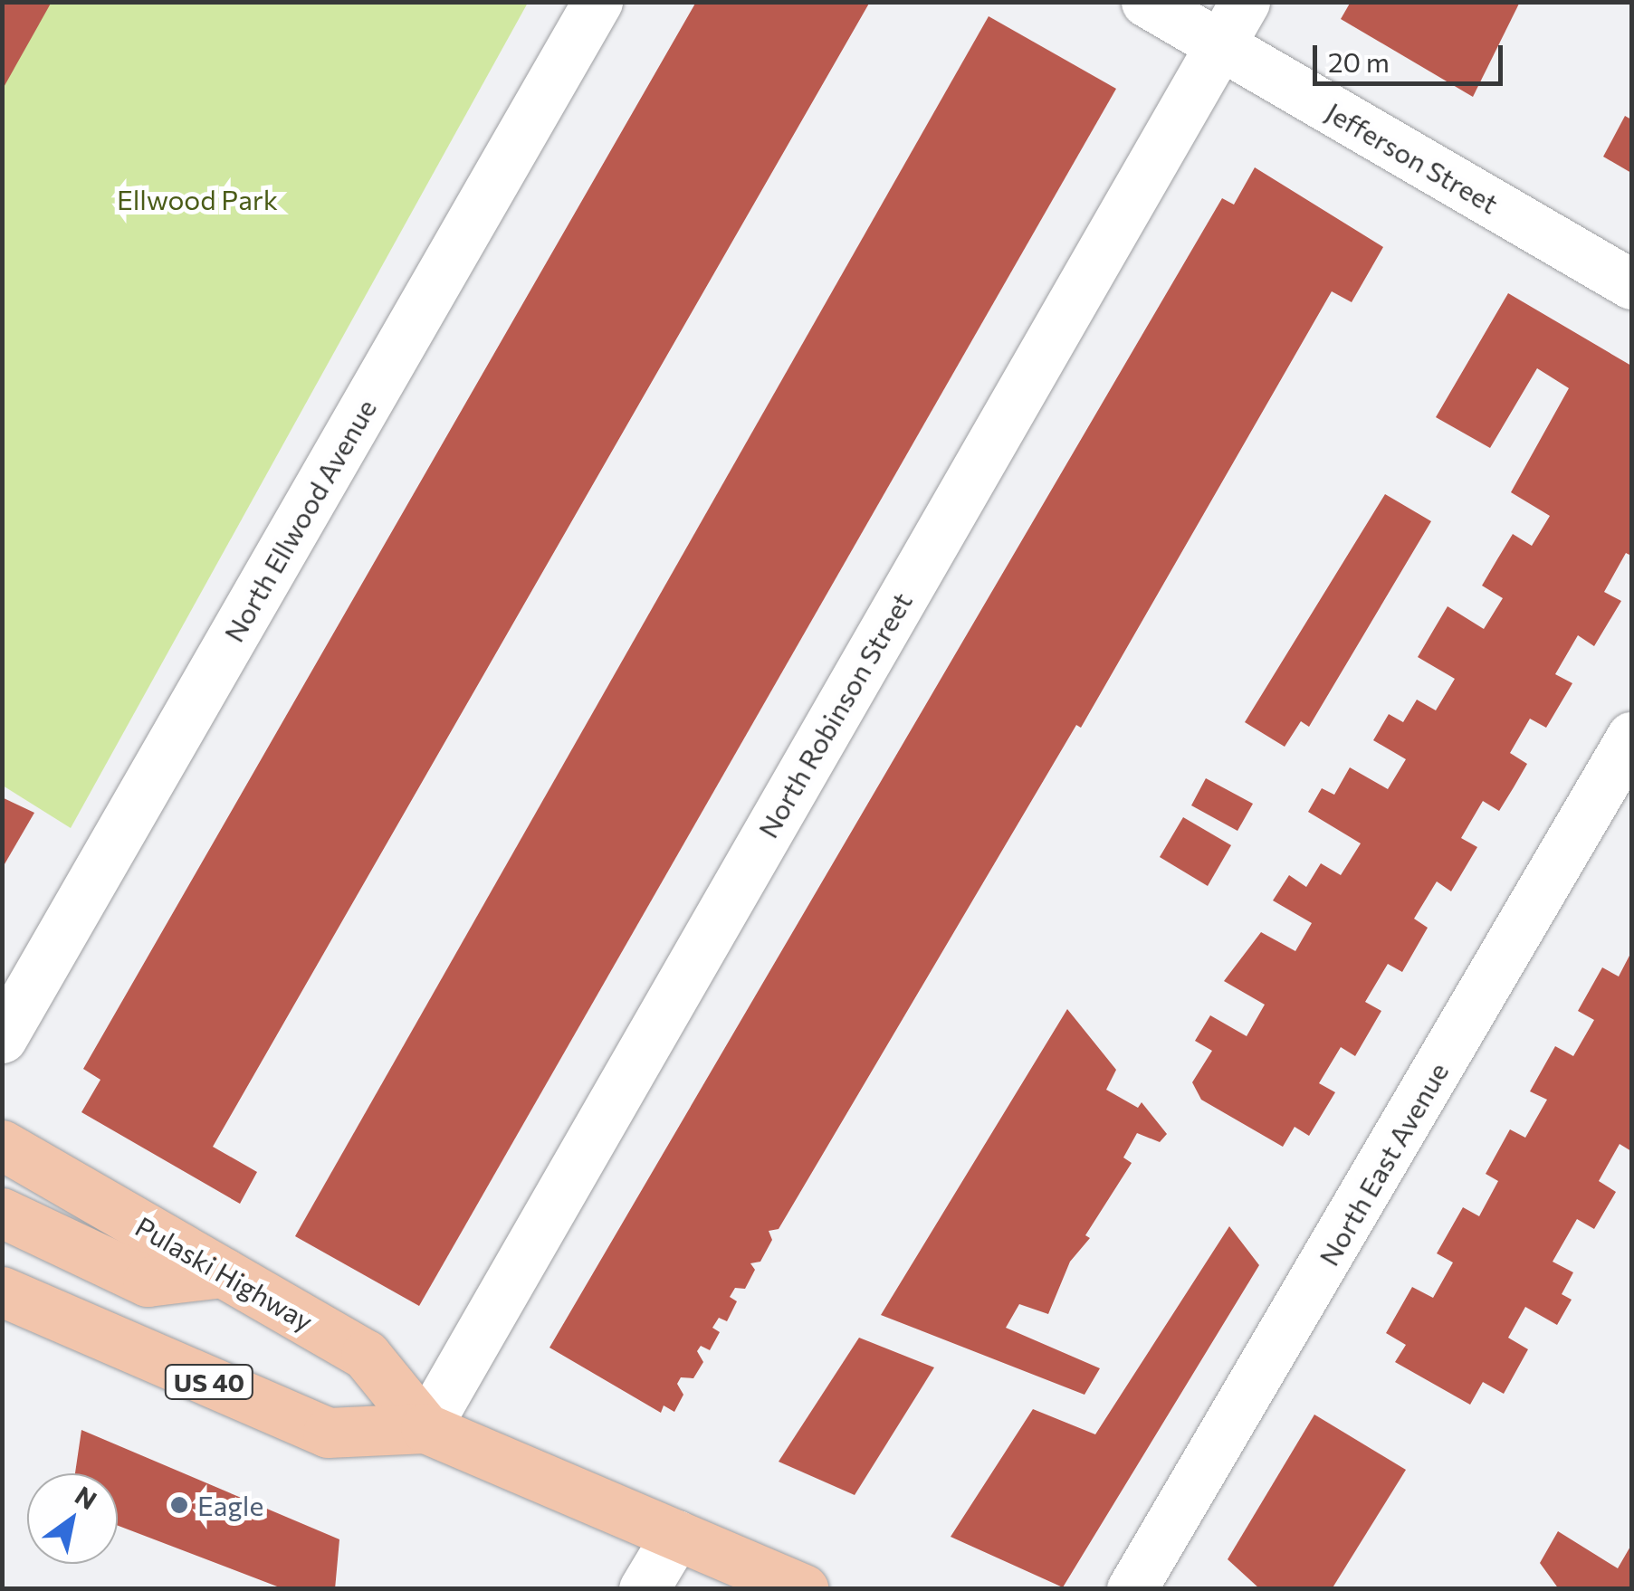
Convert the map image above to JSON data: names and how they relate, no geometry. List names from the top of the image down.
{
  "streets": {
    "main road": ["Pulaski Highway", "US 40"],
    "street": [
      "Jefferson Street",
      "North Ellwood Avenue",
      "North Robinson Street",
      "North East Avenue"
    ]
  },
  "crossings": [
    ["Jefferson Street", "North Robinson Street"],
    ["North Robinson Street", "Pulaski Highway"]
  ],
  "parks": ["Ellwood Park"],
  "places": ["Eagle"],
  "scale_bar": "20 m",
  "north": "top right"
}
